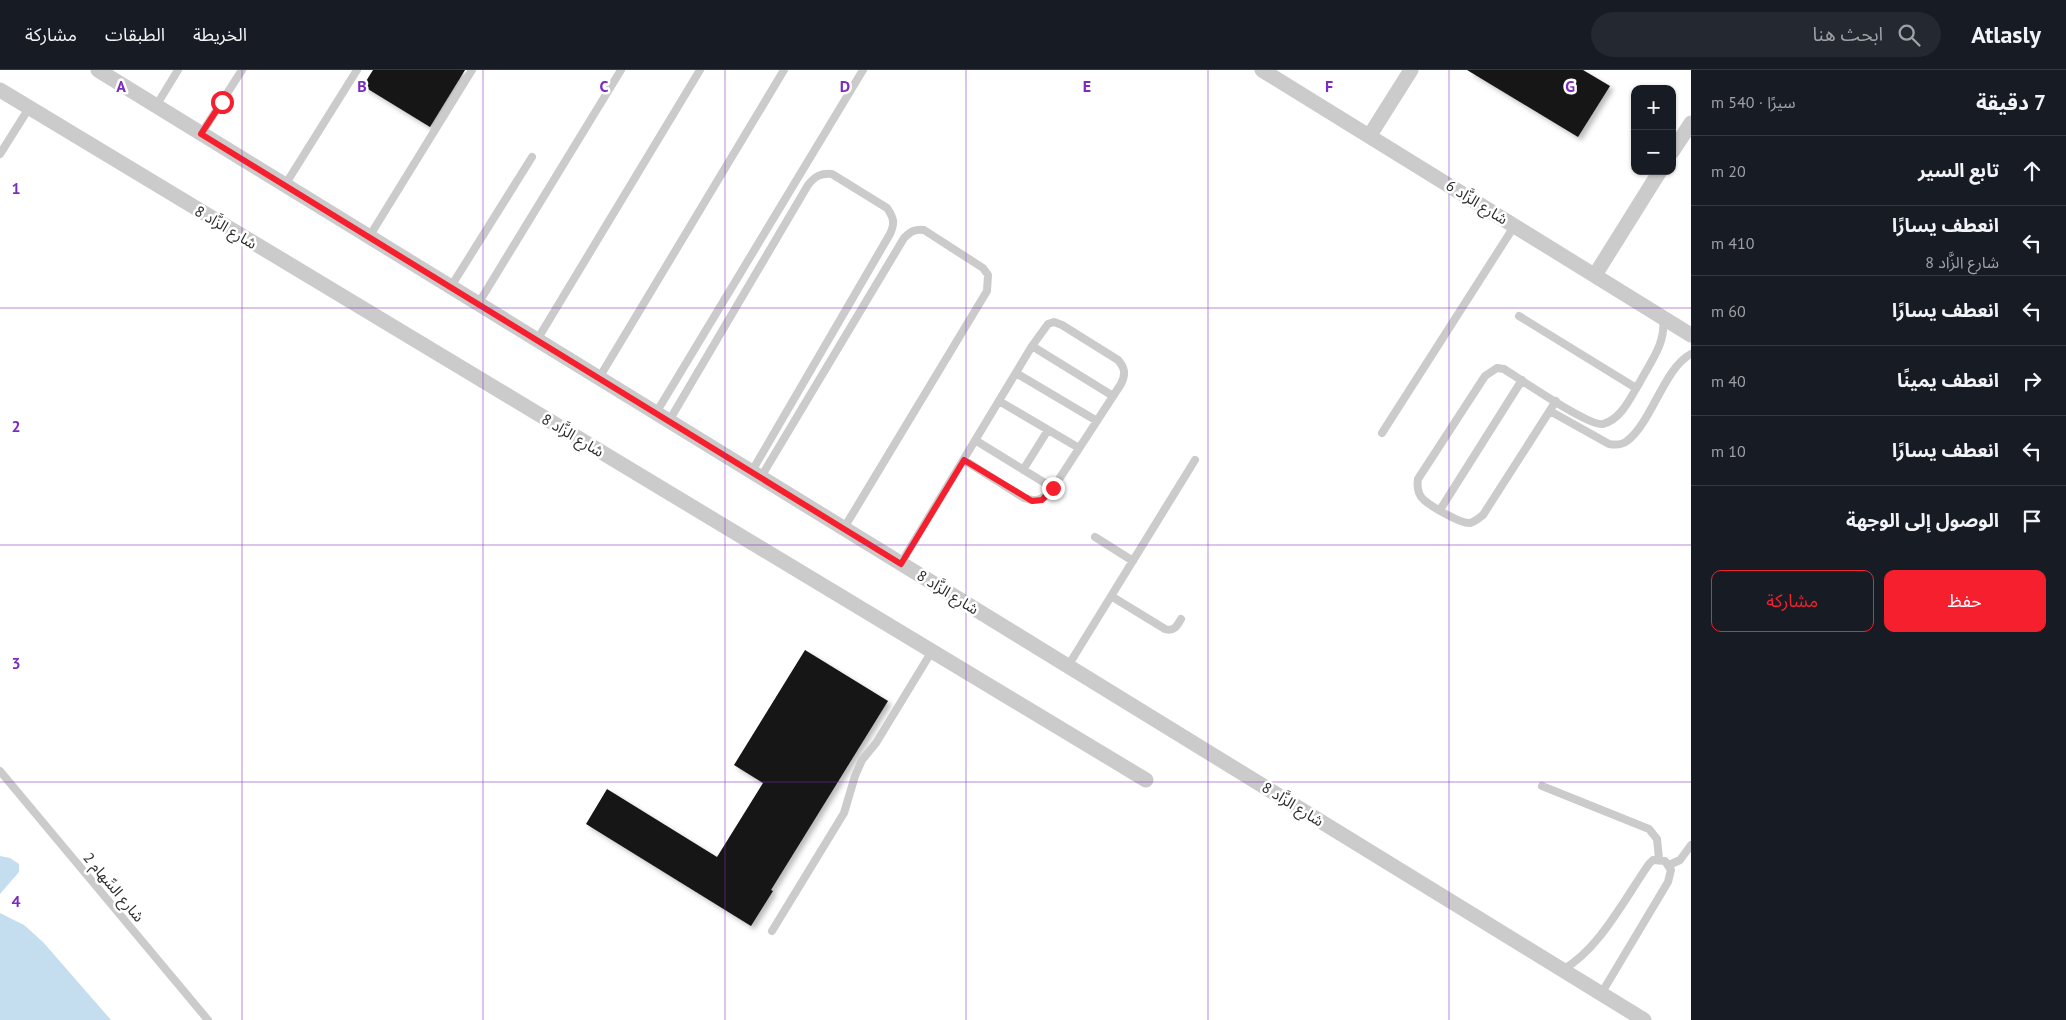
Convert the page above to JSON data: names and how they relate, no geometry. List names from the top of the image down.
{
  "streets": {
    "street": ["شارع الزَّاد 6", "شارع الزَّاد 8"],
    "lane": ["شارع السِّهام 2"]
  },
  "page": {
    "header": "Atlasly",
    "search": "ابحث هنا",
    "nav": ["الخريطة", "الطبقات", "مشاركة"],
    "heading": ["7 دقيقة", "سيرًا · 540 m"],
    "map_buttons": ["+", "−"],
    "list": [
      ["تابع السير", "20 m"],
      ["انعطف يسارًا", "شارع الزَّاد 8", "410 m"],
      ["انعطف يسارًا", "60 m"],
      ["انعطف يمينًا", "40 m"],
      ["انعطف يسارًا", "10 m"],
      "الوصول إلى الوجهة"
    ],
    "buttons": ["حفظ", "مشاركة"]
  },
  "grid": {
    "columns": [
      "A",
      "B",
      "C",
      "D",
      "E",
      "F",
      "G"
    ],
    "rows": [
      "1",
      "2",
      "3",
      "4"
    ]
  }
}
